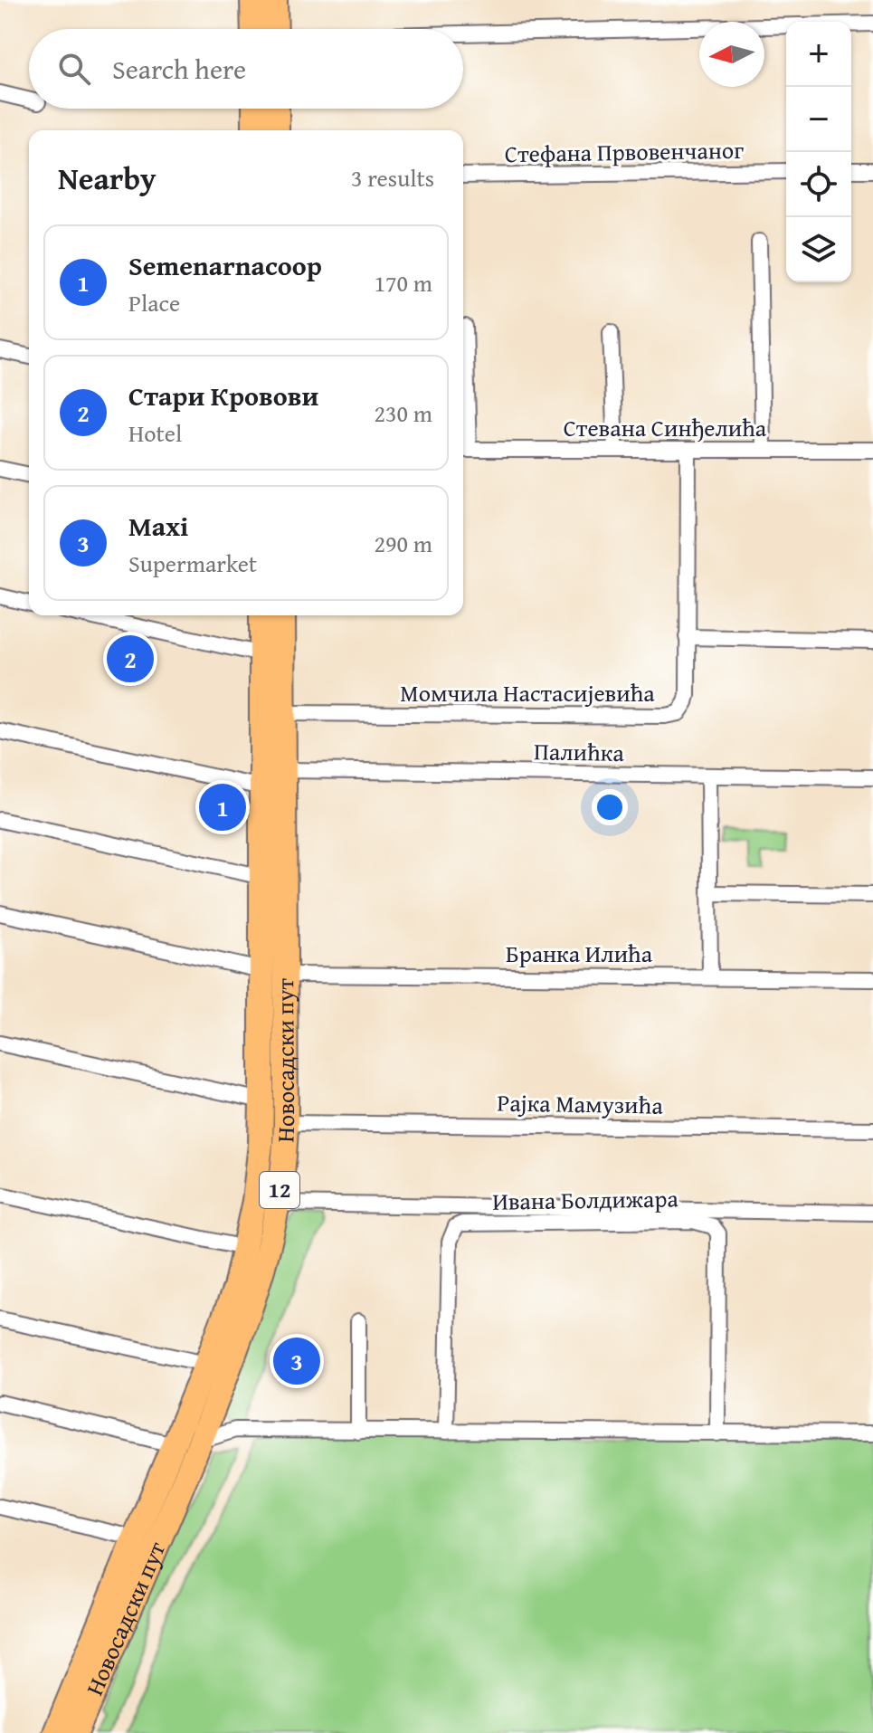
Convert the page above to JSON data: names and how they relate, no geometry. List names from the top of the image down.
{
  "streets": {
    "main road": ["Новосадски пут", "12"],
    "street": [
      "Стефана Првовенчаног",
      "Стевана Синђелића",
      "Момчила Настасијевића",
      "Палићка",
      "Бранка Илића",
      "Рајка Мамузића",
      "Ивана Болдижара"
    ]
  },
  "crossings": [
    ["Стевана Синђелића", "Момчила Настасијевића"],
    ["Момчила Настасијевића", "Новосадски пут"],
    ["Палићка", "Новосадски пут"],
    ["Бранка Илића", "Новосадски пут"],
    ["Новосадски пут", "Рајка Мамузића"]
  ],
  "north": "left",
  "page": {
    "map_buttons": ["+", "−"],
    "search": "Search here",
    "heading": ["Nearby", "3 results"],
    "list": [
      {
        "mark": "1",
        "name": "Semenarnacoop",
        "note": "Place",
        "value": "170 m"
      },
      {
        "mark": "2",
        "name": "Стари Кровови",
        "note": "Hotel",
        "value": "230 m"
      },
      {
        "mark": "3",
        "name": "Maxi",
        "note": "Supermarket",
        "value": "290 m"
      }
    ],
    "pins": ["2", "1", "3"]
  }
}
